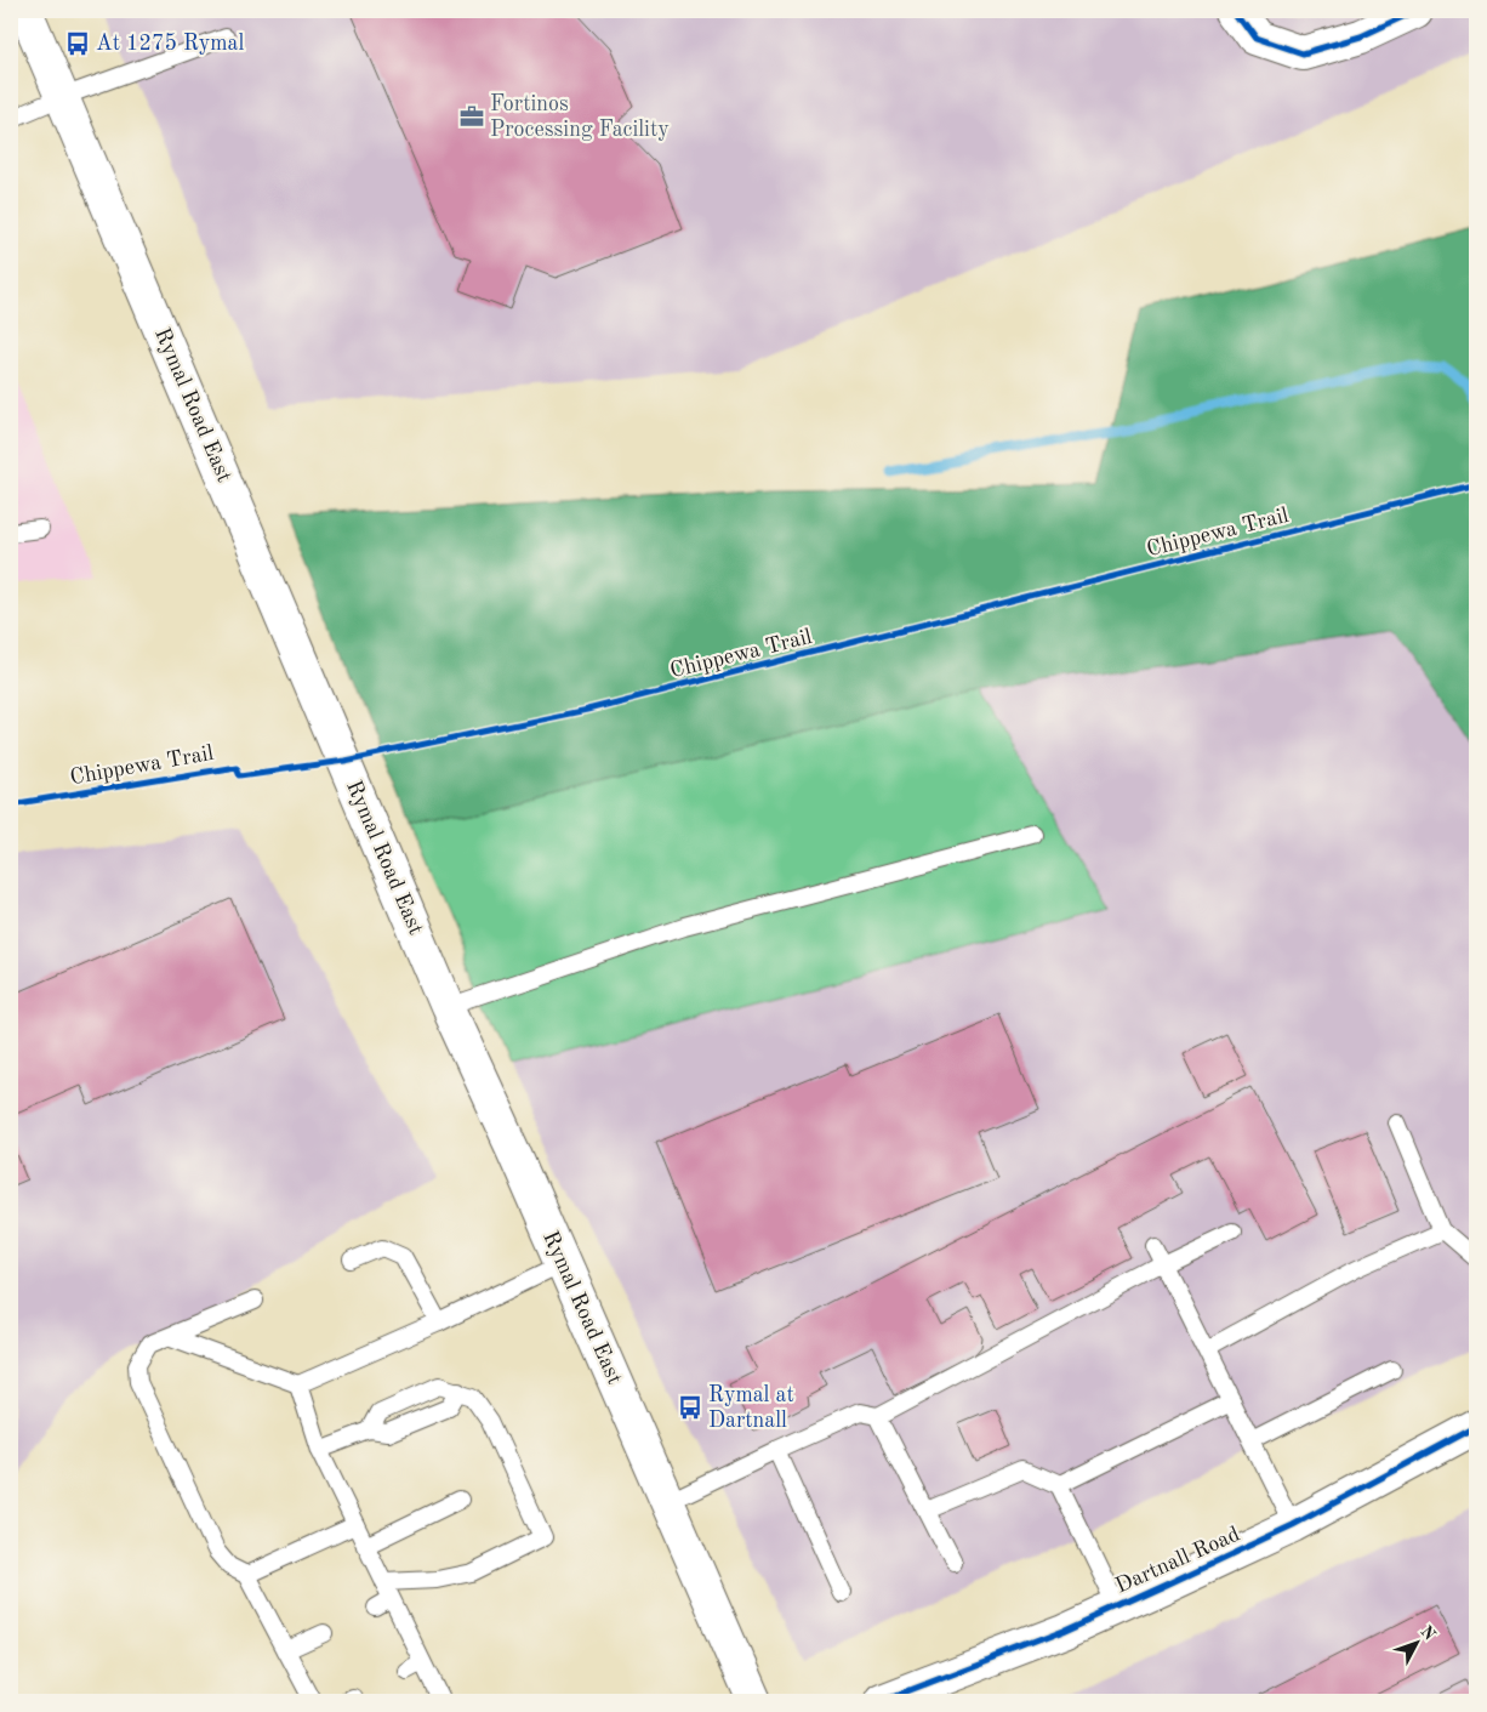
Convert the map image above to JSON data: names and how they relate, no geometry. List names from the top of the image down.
{
  "streets": {
    "main road": ["Rymal Road East", "Dartnall Road"],
    "cycle path": ["Chippewa Trail"]
  },
  "places": {
    "bus stop": ["At 1275 Rymal", "Rymal at Dartnall"],
    "office": ["Fortinos Processing Facility"]
  },
  "north": "top right"
}
